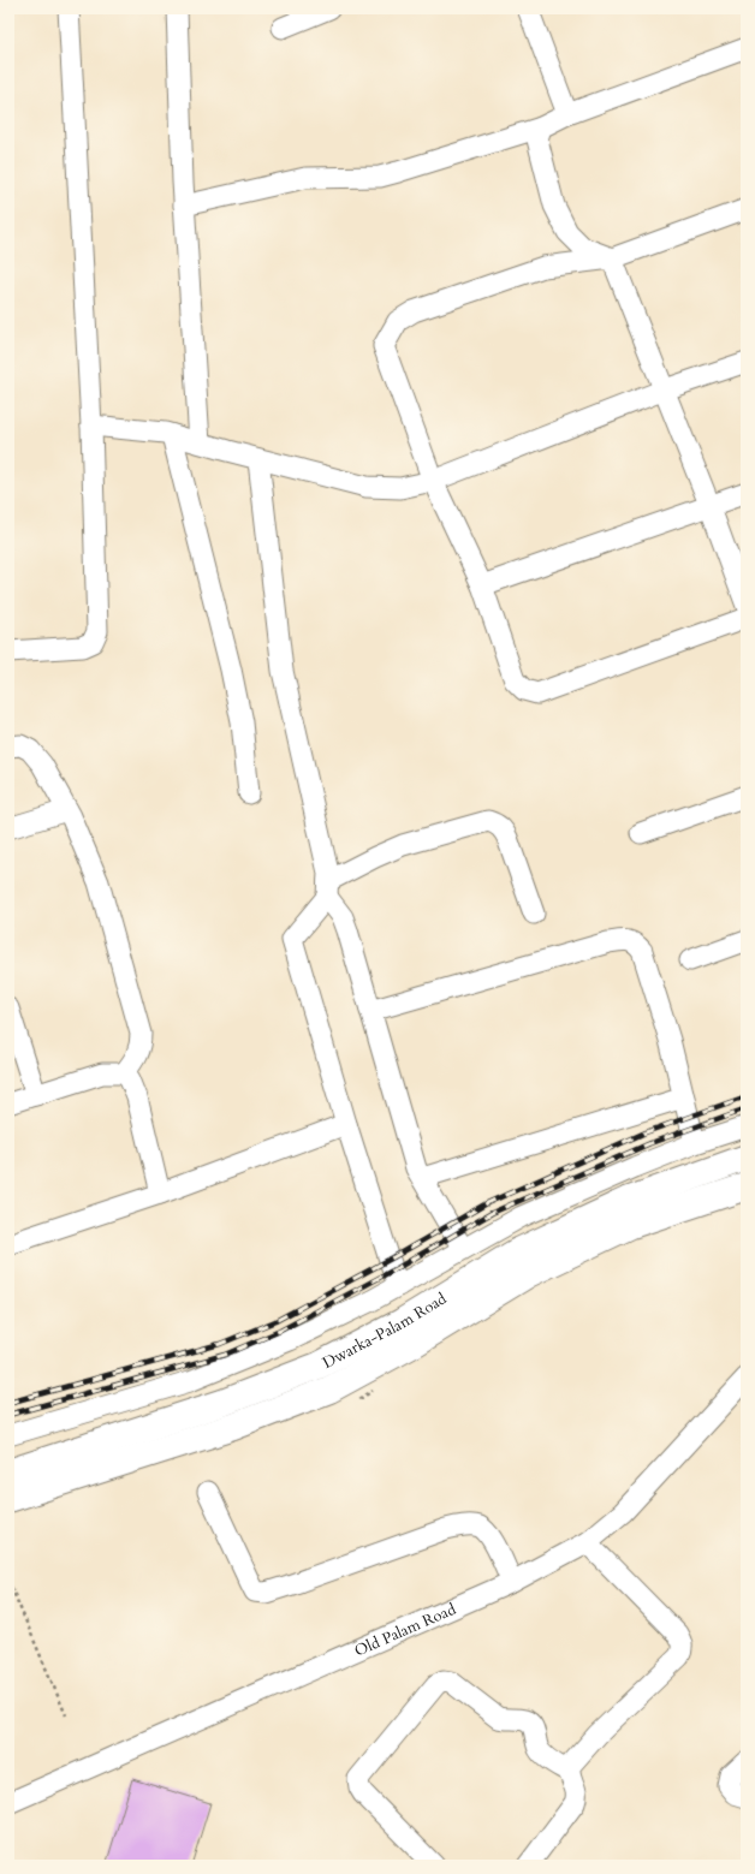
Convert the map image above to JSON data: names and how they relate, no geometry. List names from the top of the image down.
{
  "streets": {
    "main road": ["Dwarka-Palam Road"],
    "street": ["Old Palam Road"]
  }
}
